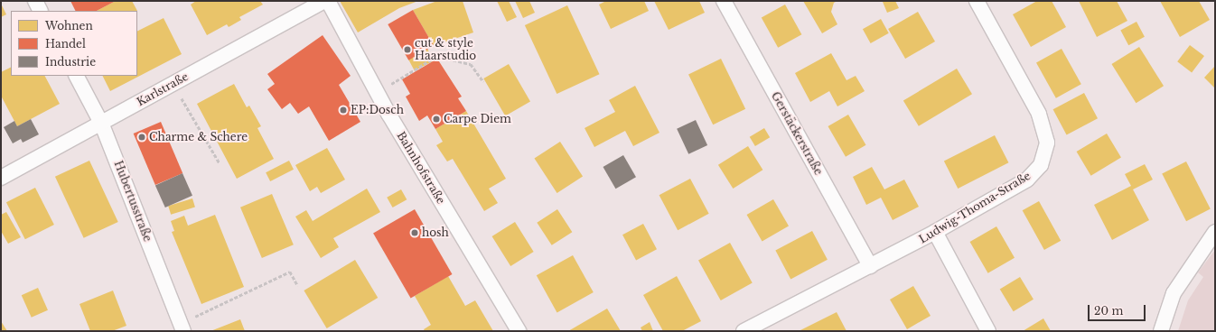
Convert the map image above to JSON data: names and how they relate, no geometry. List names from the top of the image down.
{
  "streets": {
    "street": [
      "Karlstraße",
      "Gerstäckerstraße",
      "Bahnhofstraße",
      "Hubertusstraße",
      "Ludwig-Thoma-Straße"
    ]
  },
  "crossings": [
    ["Karlstraße", "Hubertusstraße"],
    ["Gerstäckerstraße", "Ludwig-Thoma-Straße"]
  ],
  "places": [
    "cut & style Haarstudio",
    "EP:Dosch",
    "Carpe Diem",
    "Charme & Schere",
    "hosh"
  ],
  "legend": ["Wohnen", "Handel", "Industrie"],
  "scale_bar": "20 m"
}
